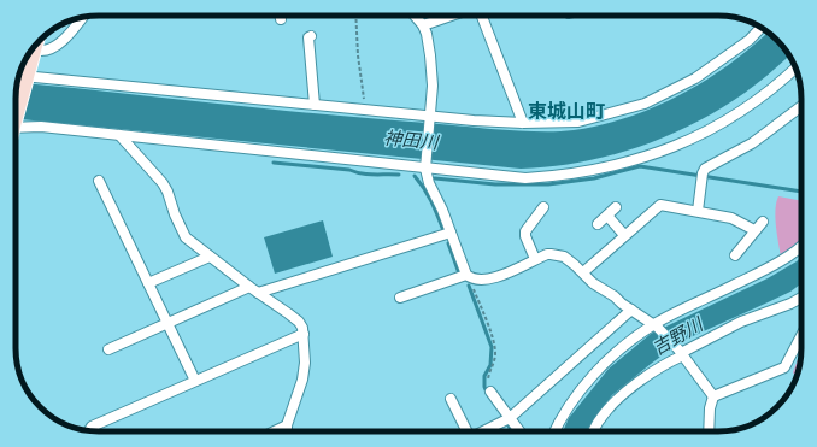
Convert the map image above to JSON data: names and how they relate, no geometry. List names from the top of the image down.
{
  "districts": ["東城山町"],
  "water": ["神田川", "吉野川"]
}
